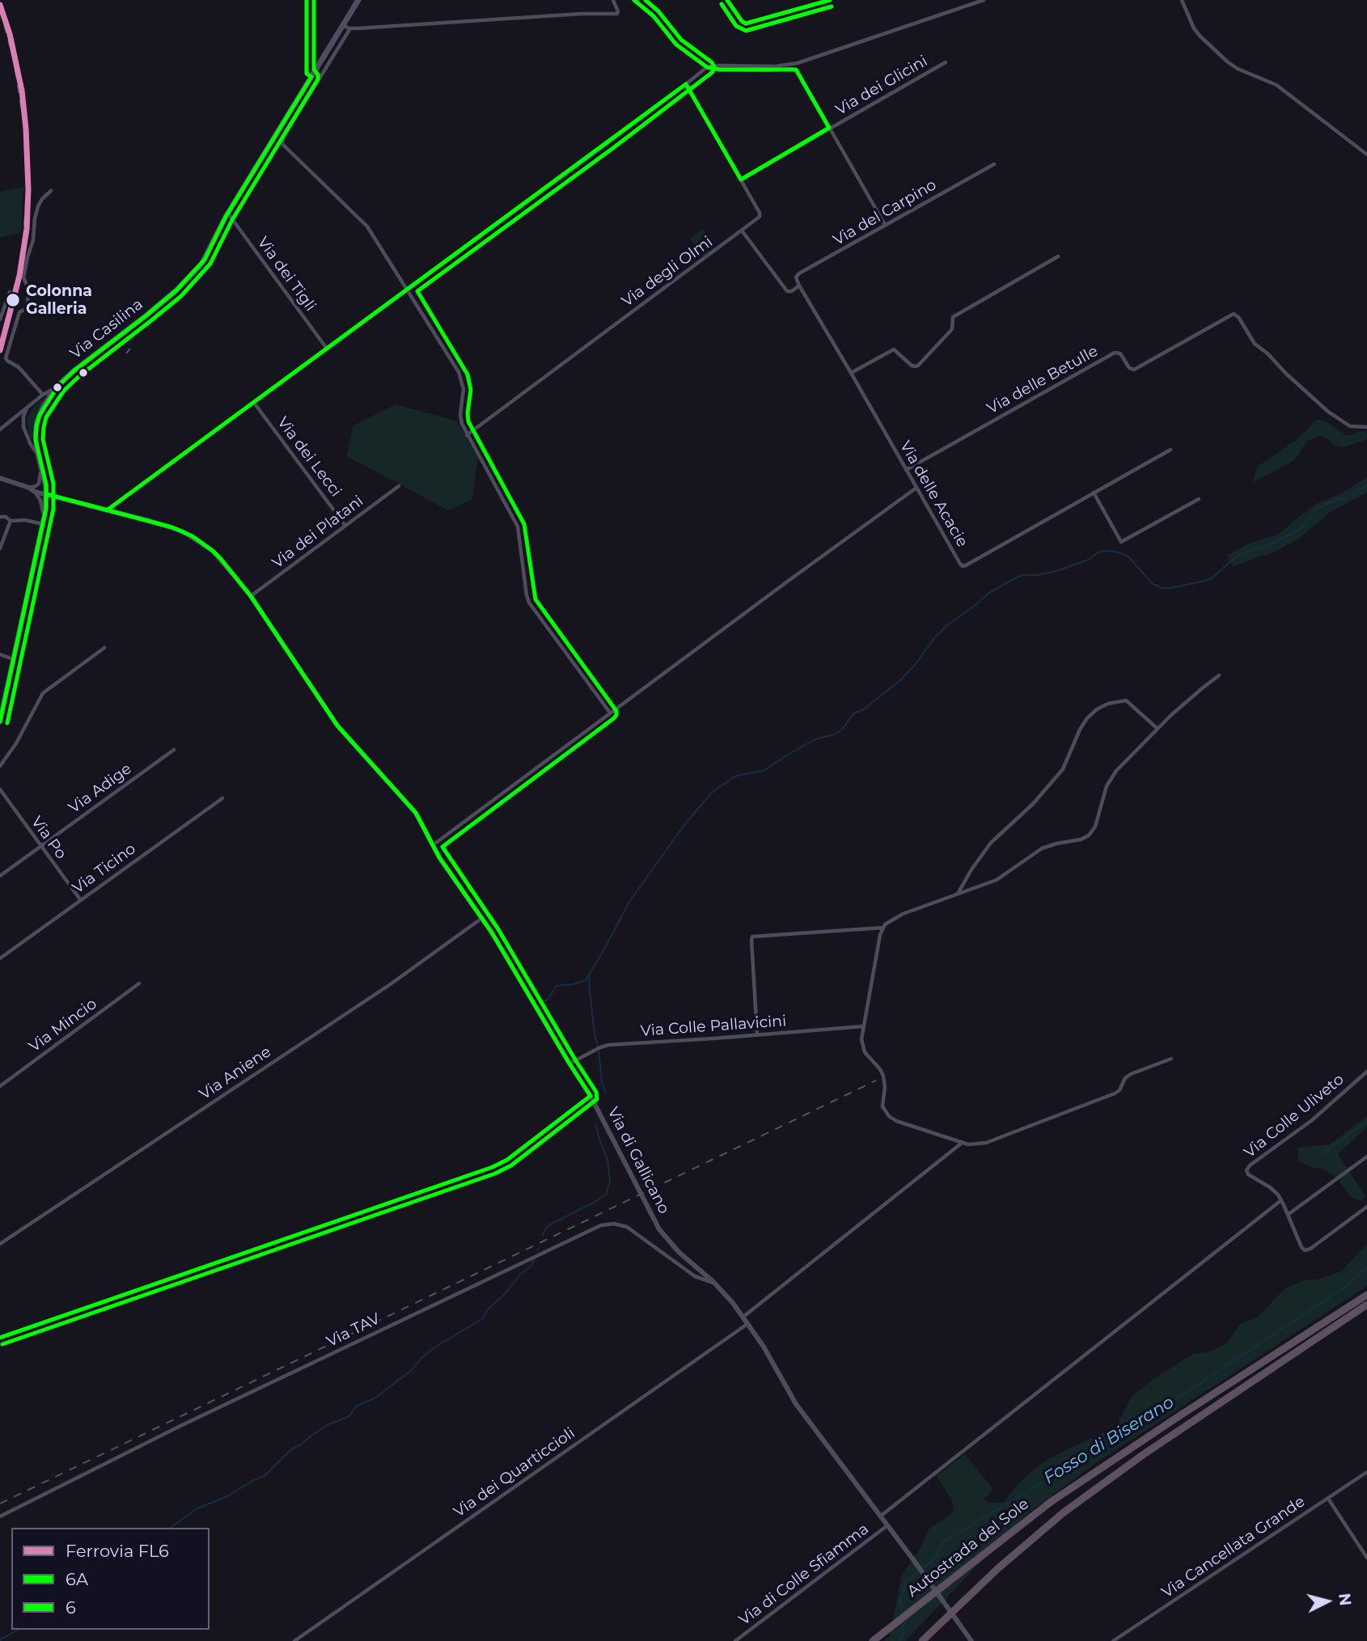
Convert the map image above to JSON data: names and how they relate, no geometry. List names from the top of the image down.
{
  "streets": {
    "highway": ["Autostrada del Sole"],
    "main road": ["Via Casilina"],
    "street": [
      "Via dei Glicini",
      "Via del Carpino",
      "Via degli Olmi",
      "Via dei Tigli",
      "Via delle Betulle",
      "Via dei Lecci",
      "Via delle Acacie",
      "Via dei Platani",
      "Via Adige",
      "Via Po",
      "Via Ticino",
      "Via Mincio",
      "Via Colle Pallavicini",
      "Via Aniene",
      "Via Colle Uliveto",
      "Via di Gallicano",
      "Via TAV",
      "Via dei Quarticcioli",
      "Via Cancellata Grande",
      "Via di Colle Sfiamma"
    ]
  },
  "crossings": [
    ["Via dei Glicini", "Via degli Olmi"],
    ["Via del Carpino", "Via delle Acacie"],
    ["Via dei Tigli", "Via Casilina"],
    ["Via Casilina", "Via di Gallicano"],
    ["Via delle Betulle", "Via delle Acacie"],
    ["Via dei Lecci", "Via dei Platani"],
    ["Via dei Platani", "Via di Gallicano"],
    ["Via Adige", "Via Po"],
    ["Via Po", "Via Ticino"],
    ["Via Colle Pallavicini", "Via di Gallicano"],
    ["Via Aniene", "Via di Gallicano"],
    ["Via di Gallicano", "Via TAV"],
    ["Via di Gallicano", "Via dei Quarticcioli"],
    ["Via di Gallicano", "Via di Colle Sfiamma"]
  ],
  "water": ["Fosso di Biserano"],
  "places": ["Colonna Galleria"],
  "lines": ["transit line 6A", "transit line 6", "rail line FL6"],
  "legend": ["Ferrovia FL6", "6A", "6"],
  "north": "right"
}
